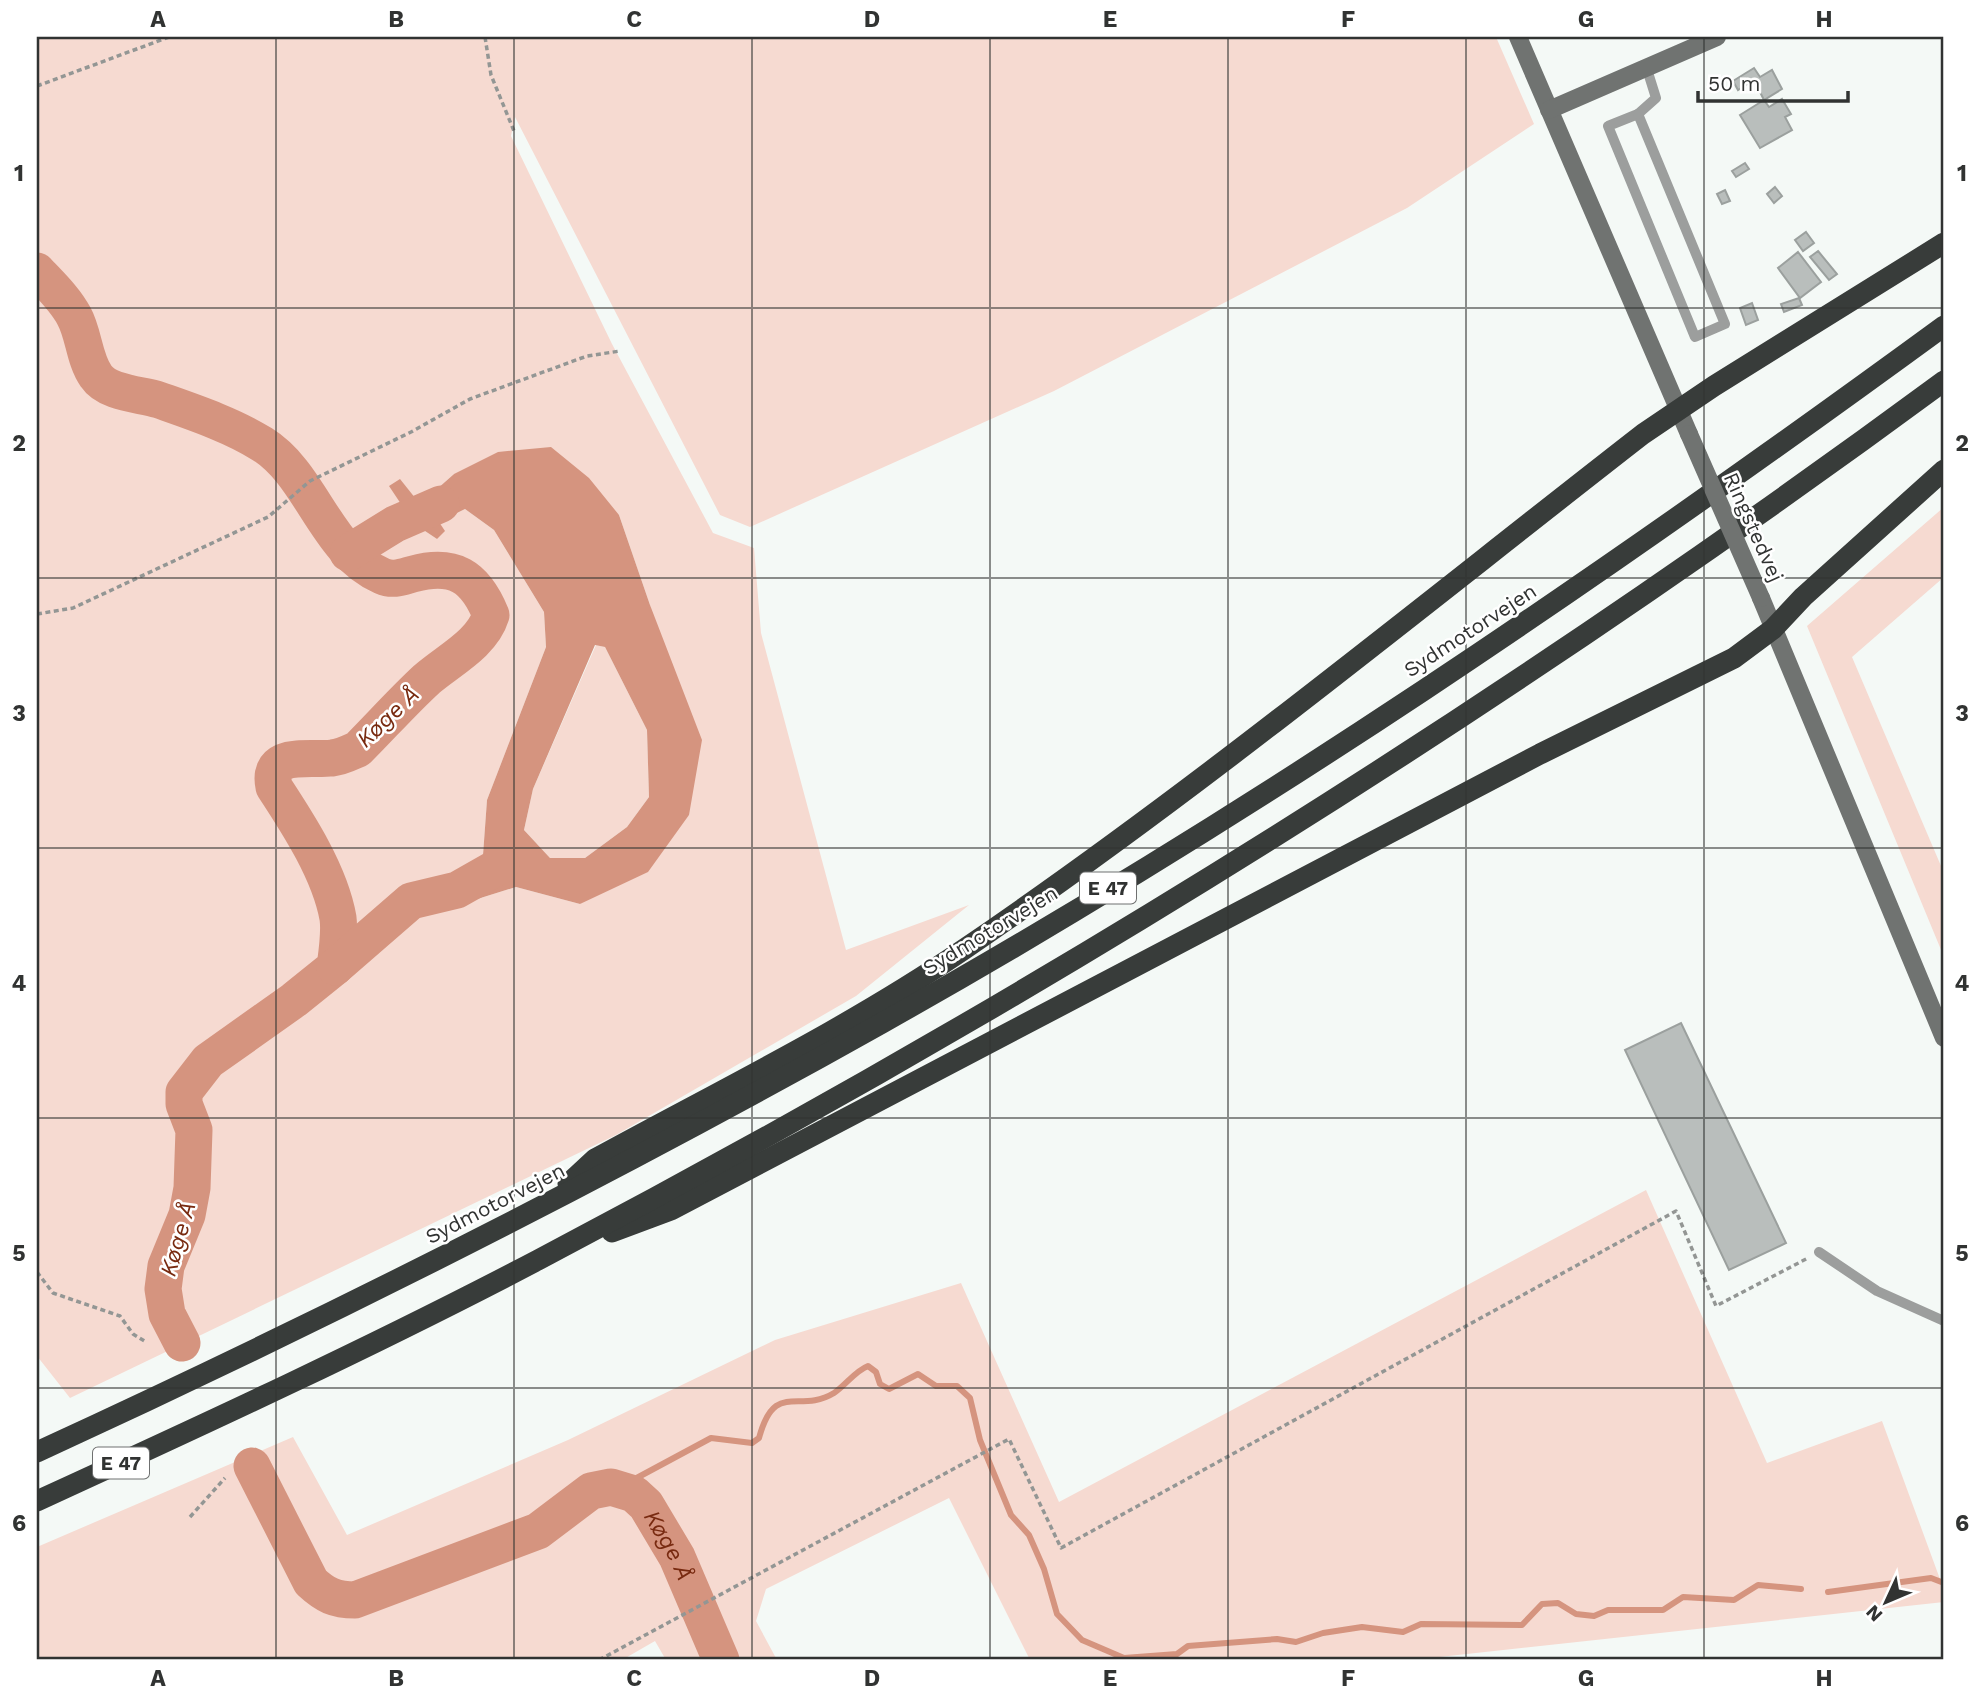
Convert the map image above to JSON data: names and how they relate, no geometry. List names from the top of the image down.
{
  "streets": {
    "highway": ["Sydmotorvejen", "E 47"],
    "main road": ["Ringstedvej"]
  },
  "water": ["Køge Å"],
  "scale_bar": "50 m",
  "north": "bottom left",
  "grid": {
    "columns": [
      "A",
      "B",
      "C",
      "D",
      "E",
      "F",
      "G",
      "H"
    ],
    "rows": [
      "1",
      "2",
      "3",
      "4",
      "5",
      "6"
    ]
  }
}
